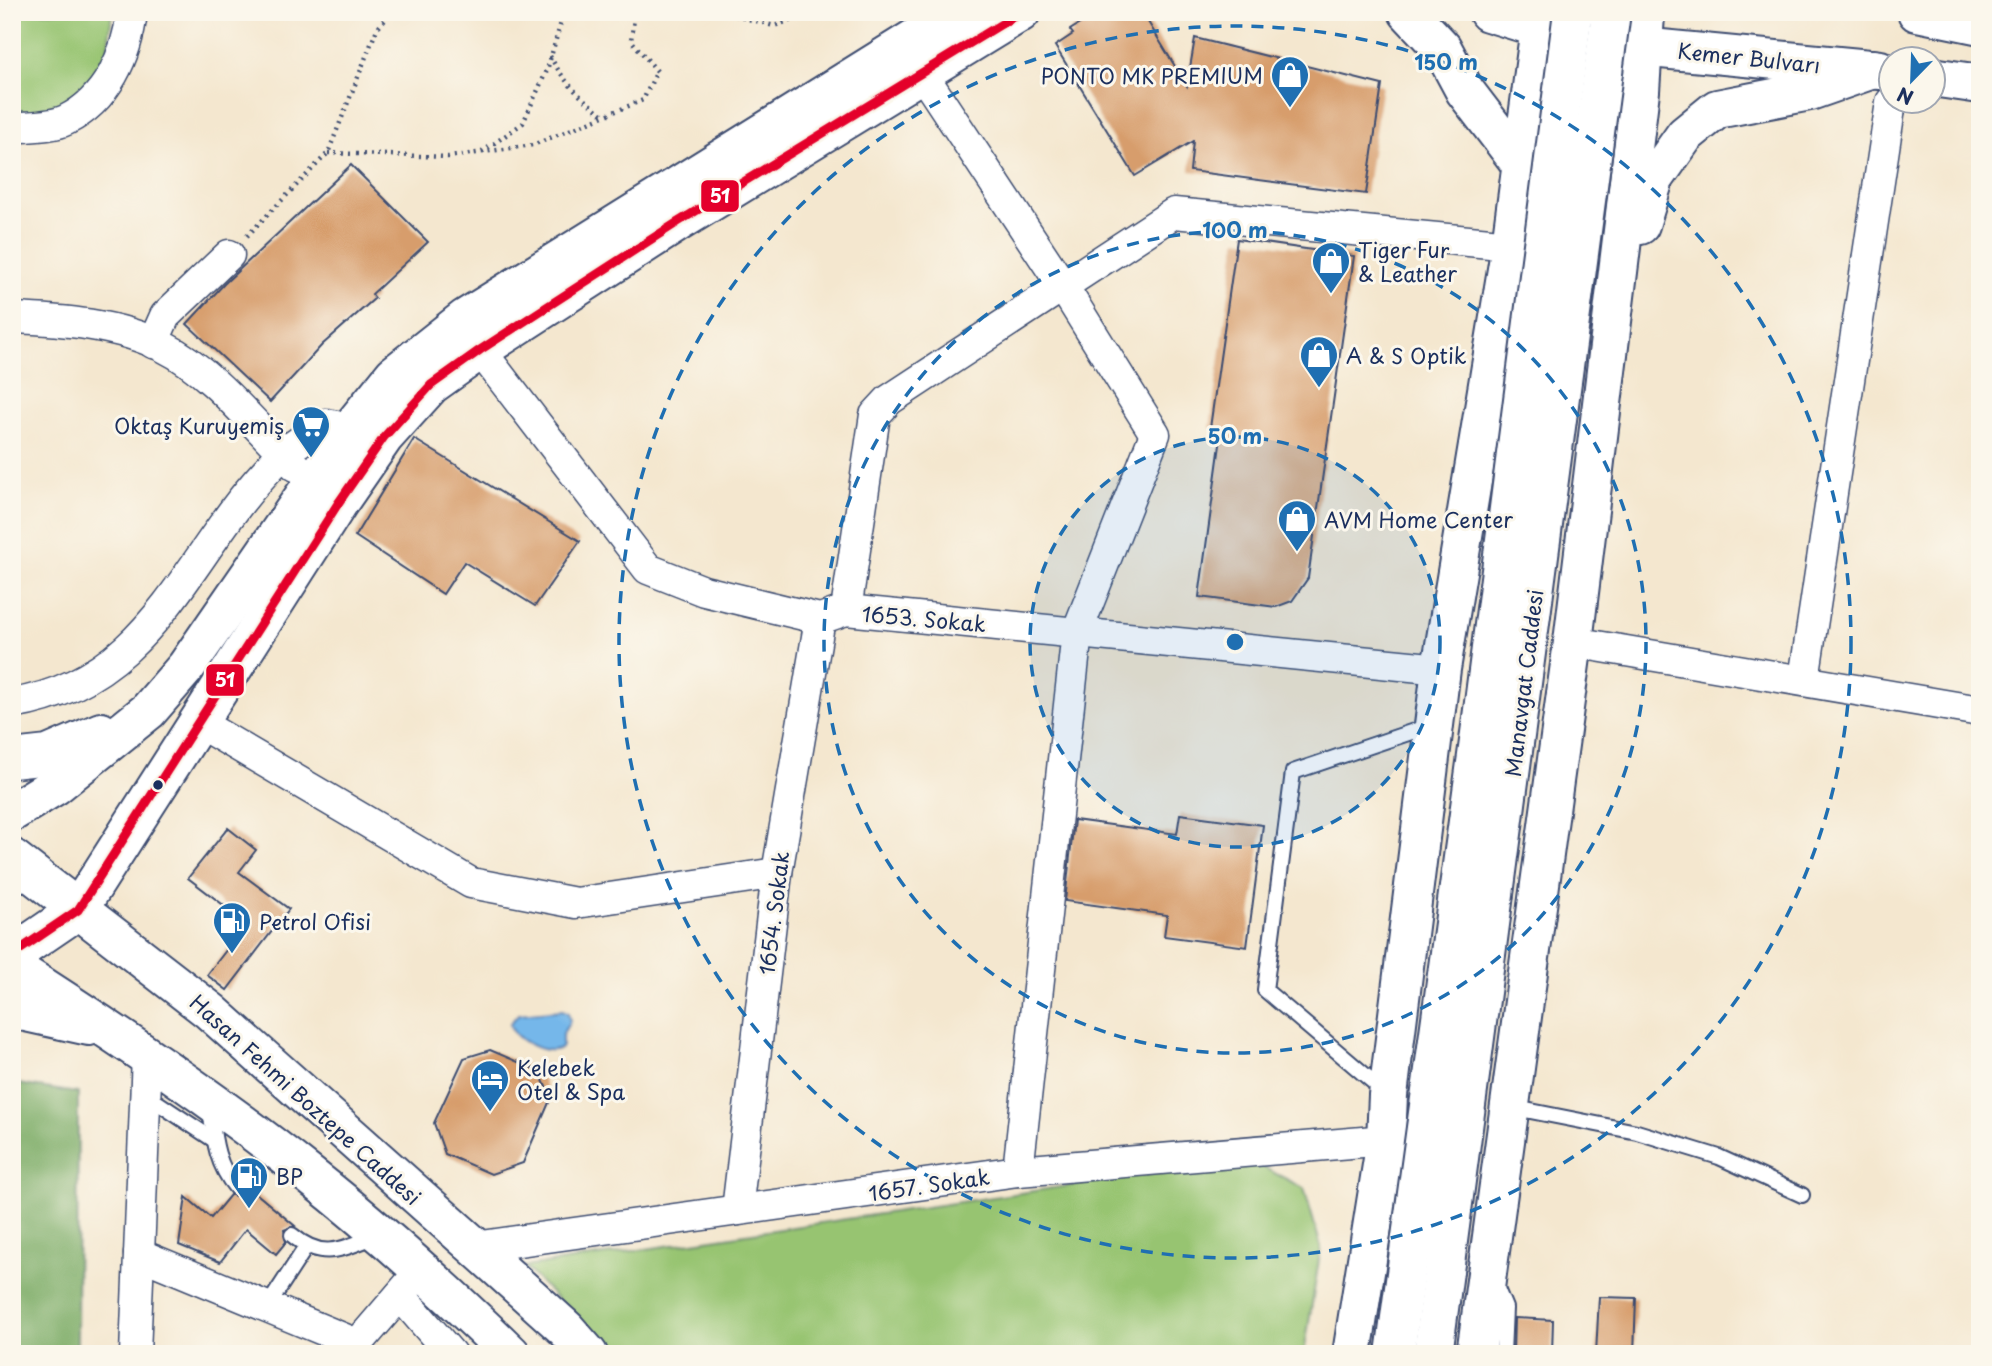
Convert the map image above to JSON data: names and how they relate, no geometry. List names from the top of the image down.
{
  "streets": {
    "main road": ["Kemer Bulvarı", "Manavgat Caddesi", "Hasan Fehmi Boztepe Caddesi"],
    "street": ["1653. Sokak", "1654. Sokak", "1657. Sokak"]
  },
  "crossings": [
    ["Kemer Bulvarı", "Manavgat Caddesi"],
    ["1653. Sokak", "1654. Sokak"],
    ["1654. Sokak", "1657. Sokak"],
    ["Hasan Fehmi Boztepe Caddesi", "1657. Sokak"]
  ],
  "places": {
    "shop": [
      "PONTO MK PREMIUM",
      "Tiger Fur & Leather",
      "A & S Optik",
      "AVM Home Center"
    ],
    "supermarket": ["Oktaş Kuruyemiş"],
    "fuel station": ["Petrol Ofisi", "BP"],
    "hotel": ["Kelebek Otel & Spa"]
  },
  "lines": ["transit line 51"],
  "north": "bottom left",
  "rings": ["150 m", "100 m", "50 m"]
}
